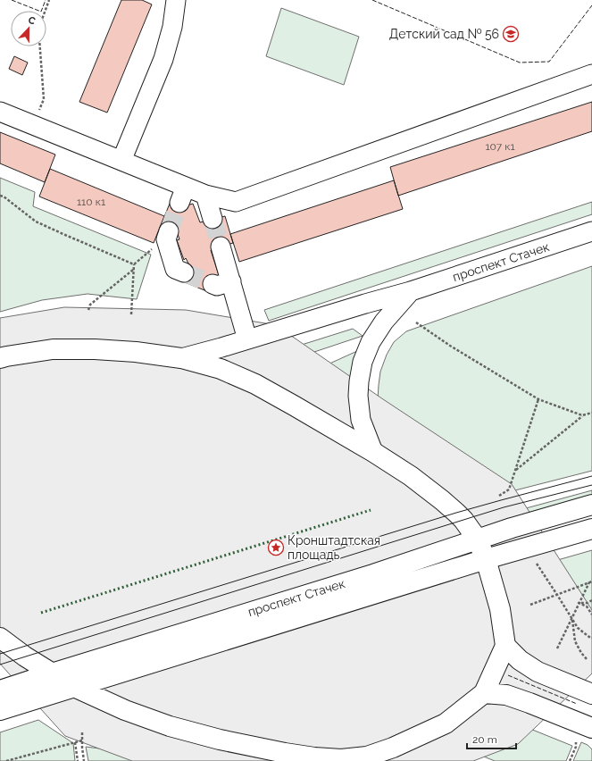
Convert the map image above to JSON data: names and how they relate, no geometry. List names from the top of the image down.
{
  "streets": {
    "main road": ["проспект Стачек"]
  },
  "places": {
    "school or university": ["Детский сад № 56"],
    "place": ["Кронштадтская площадь"]
  },
  "house_numbers": ["107 к1", "110 к1"],
  "scale_bar": "20 m",
  "north": "top"
}
